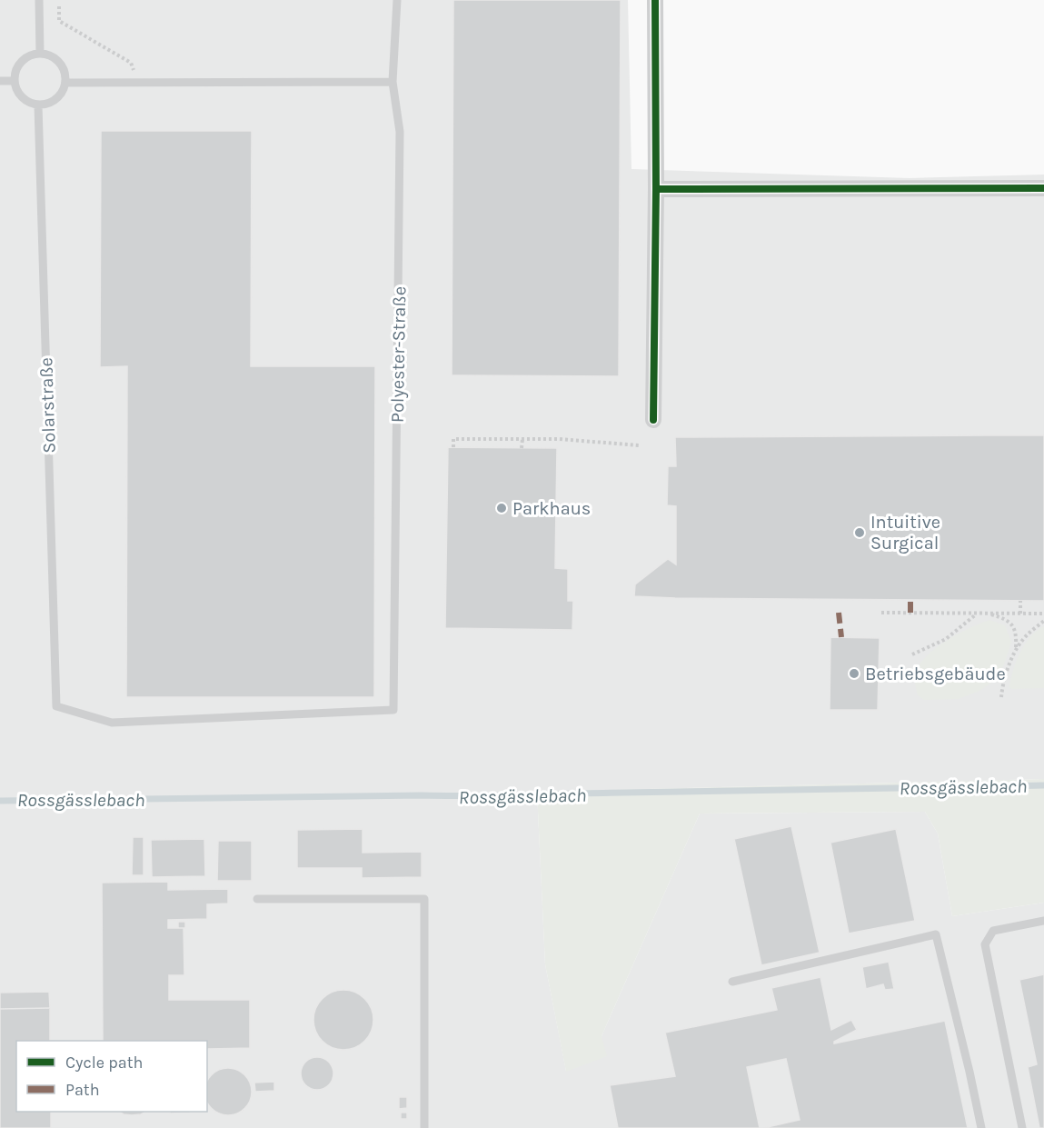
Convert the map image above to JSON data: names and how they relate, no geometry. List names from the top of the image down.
{
  "streets": {
    "lane": ["Polyester-Straße", "Solarstraße"]
  },
  "crossings": [
    ["Polyester-Straße", "Solarstraße"]
  ],
  "water": ["Rossgässlebach"],
  "places": ["Parkhaus", "Intuitive Surgical", "Betriebsgebäude"],
  "legend": ["Cycle path", "Path"]
}
